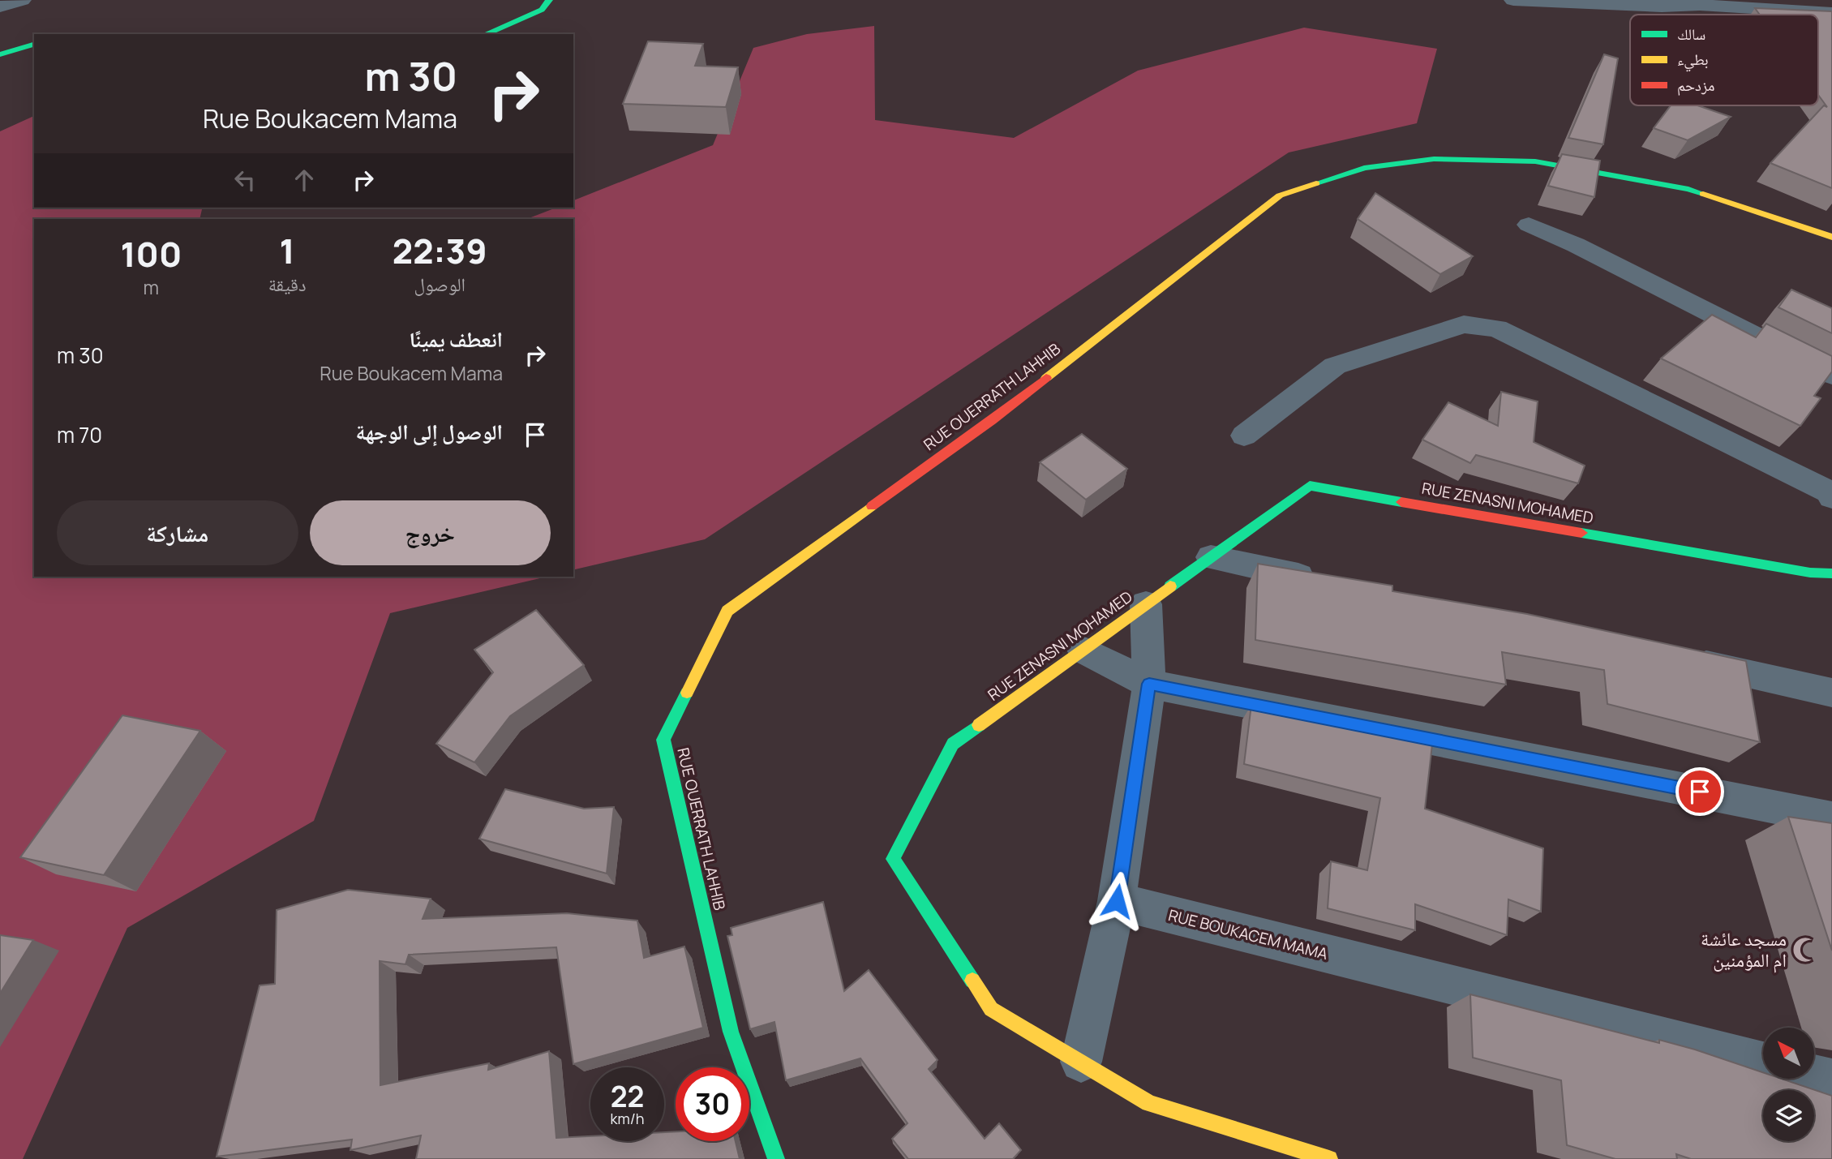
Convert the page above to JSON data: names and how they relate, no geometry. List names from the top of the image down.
{
  "streets": {
    "street": ["RUE OUERRATH LAHHIB", "RUE ZENASNI MOHAMED", "RUE BOUKACEM MAMA"]
  },
  "places": {
    "mosque": ["مسجد عائشة ام المؤمنين"]
  },
  "legend": ["سالك", "بطيء", "مزدحم"],
  "north": "top left",
  "page": {
    "turn": ["30 m", "Rue Boukacem Mama"],
    "eta": [
      "22:39",
      "الوصول",
      "1",
      "دقيقة",
      "100",
      "m"
    ],
    "list": [
      {
        "name": "انعطف يمينًا",
        "note": "Rue Boukacem Mama",
        "value": "30 m"
      },
      {
        "name": "الوصول إلى الوجهة",
        "value": "70 m"
      }
    ],
    "buttons": ["خروج", "مشاركة"],
    "speed": "22 km/h",
    "limit": "30"
  }
}
